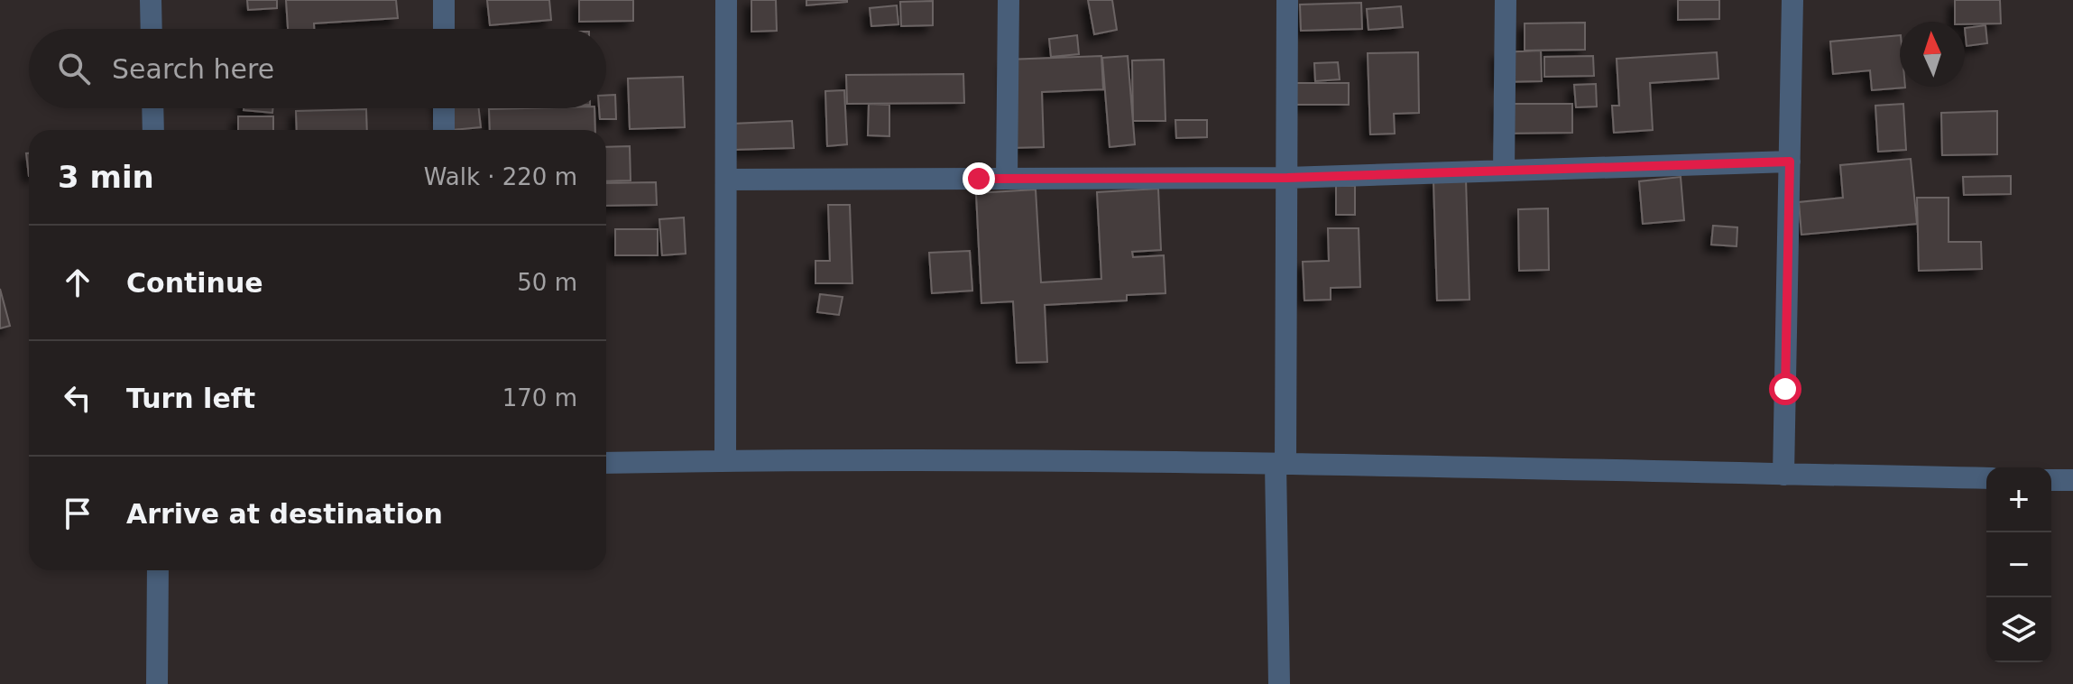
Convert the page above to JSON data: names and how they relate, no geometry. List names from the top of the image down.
{
  "north": "top",
  "page": {
    "search": "Search here",
    "heading": ["3 min", "Walk · 220 m"],
    "list": [
      ["Continue", "50 m"],
      ["Turn left", "170 m"],
      "Arrive at destination"
    ],
    "map_buttons": ["+", "−"]
  }
}
